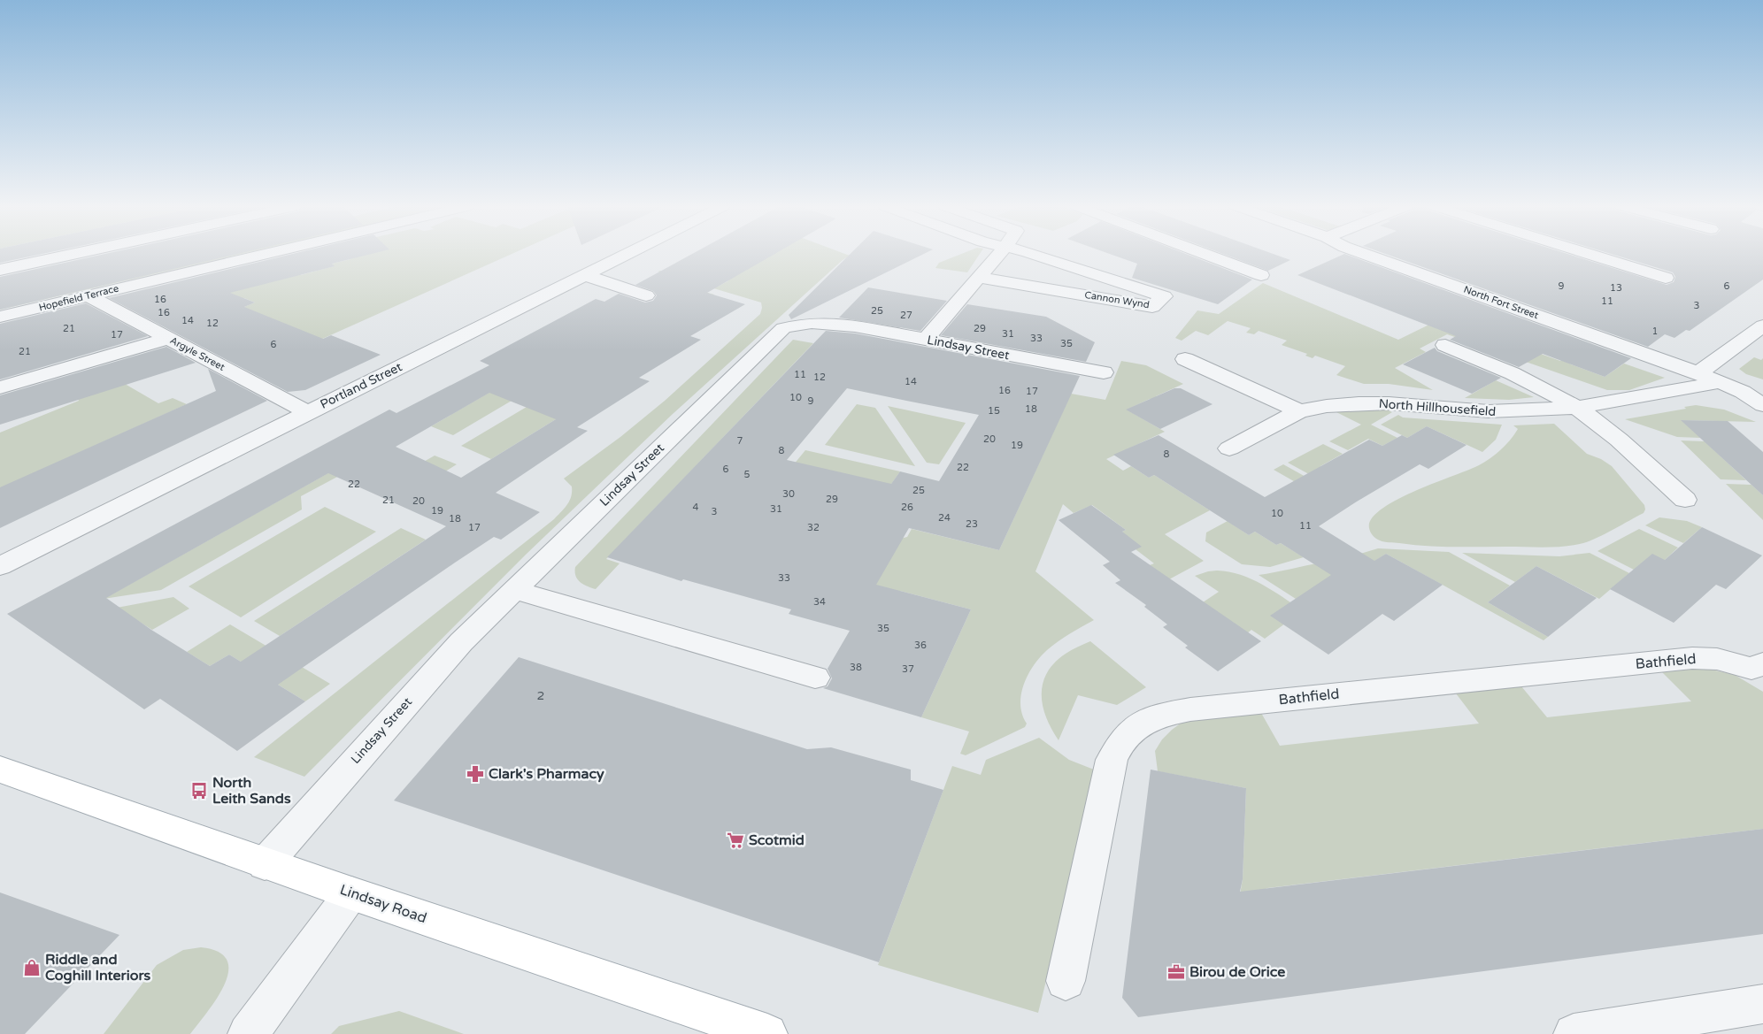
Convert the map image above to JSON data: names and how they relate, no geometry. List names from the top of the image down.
{
  "streets": {
    "main road": ["Lindsay Road"],
    "street": [
      "Hopefield Terrace",
      "Cannon Wynd",
      "North Fort Street",
      "Lindsay Street",
      "Argyle Street",
      "Portland Street",
      "North Hillhousefield",
      "Bathfield"
    ]
  },
  "crossings": [
    ["Hopefield Terrace", "Argyle Street"],
    ["North Fort Street", "North Hillhousefield"],
    ["Lindsay Street", "Lindsay Road"],
    ["Argyle Street", "Portland Street"]
  ],
  "places": {
    "pharmacy": ["Clark's Pharmacy"],
    "bus stop": ["North Leith Sands"],
    "supermarket": ["Scotmid"],
    "shop": ["Riddle and Coghill Interiors"],
    "office": ["Birou de Orice"]
  },
  "house_numbers": [
    "9",
    "6",
    "13",
    "16",
    "11",
    "3",
    "25",
    "16",
    "27",
    "14",
    "12",
    "21",
    "29",
    "1",
    "31",
    "17",
    "33",
    "35",
    "6",
    "21",
    "11",
    "12",
    "14",
    "16",
    "17",
    "10",
    "9",
    "18",
    "15",
    "20",
    "7",
    "19",
    "8",
    "8",
    "22",
    "6",
    "5",
    "22",
    "25",
    "30",
    "29",
    "21",
    "20",
    "4",
    "26",
    "31",
    "19",
    "3",
    "10",
    "24",
    "18",
    "23",
    "11",
    "17",
    "32",
    "33",
    "34",
    "35",
    "36",
    "38",
    "37",
    "2"
  ]
}
